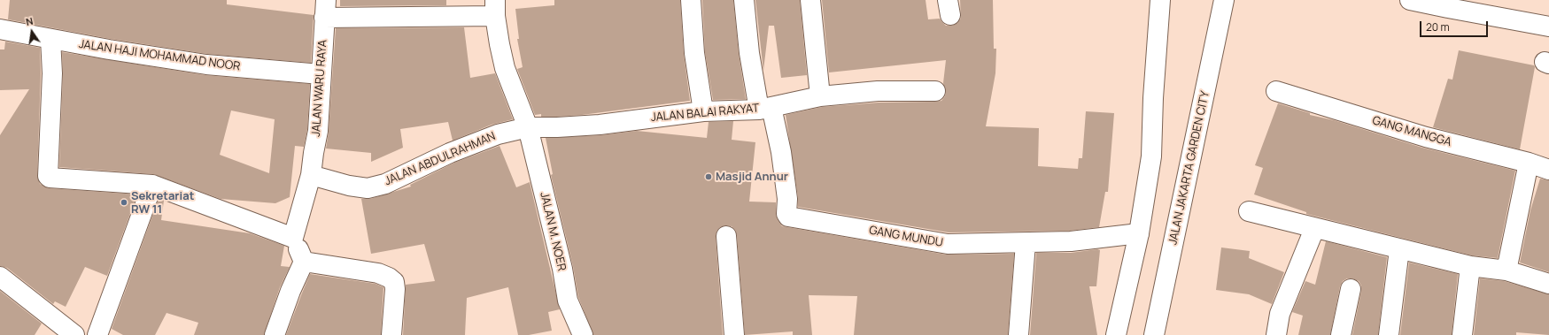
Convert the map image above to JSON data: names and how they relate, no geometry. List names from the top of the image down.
{
  "streets": {
    "street": [
      "JALAN HAJI MOHAMMAD NOOR",
      "JALAN WARU RAYA",
      "JALAN BALAI RAKYAT",
      "GANG MANGGA",
      "JALAN ABDULRAHMAN",
      "JALAN JAKARTA GARDEN CITY",
      "JALAN M. NOER",
      "GANG MUNDU"
    ]
  },
  "crossings": [
    ["JALAN HAJI MOHAMMAD NOOR", "JALAN WARU RAYA"],
    ["JALAN WARU RAYA", "JALAN ABDULRAHMAN"],
    ["JALAN BALAI RAKYAT", "JALAN ABDULRAHMAN"],
    ["JALAN BALAI RAKYAT", "JALAN M. NOER"],
    ["JALAN BALAI RAKYAT", "GANG MUNDU"],
    ["JALAN ABDULRAHMAN", "JALAN M. NOER"]
  ],
  "places": ["Masjid Annur", "Sekretariat RW 11"],
  "scale_bar": "20 m",
  "north": "top"
}
